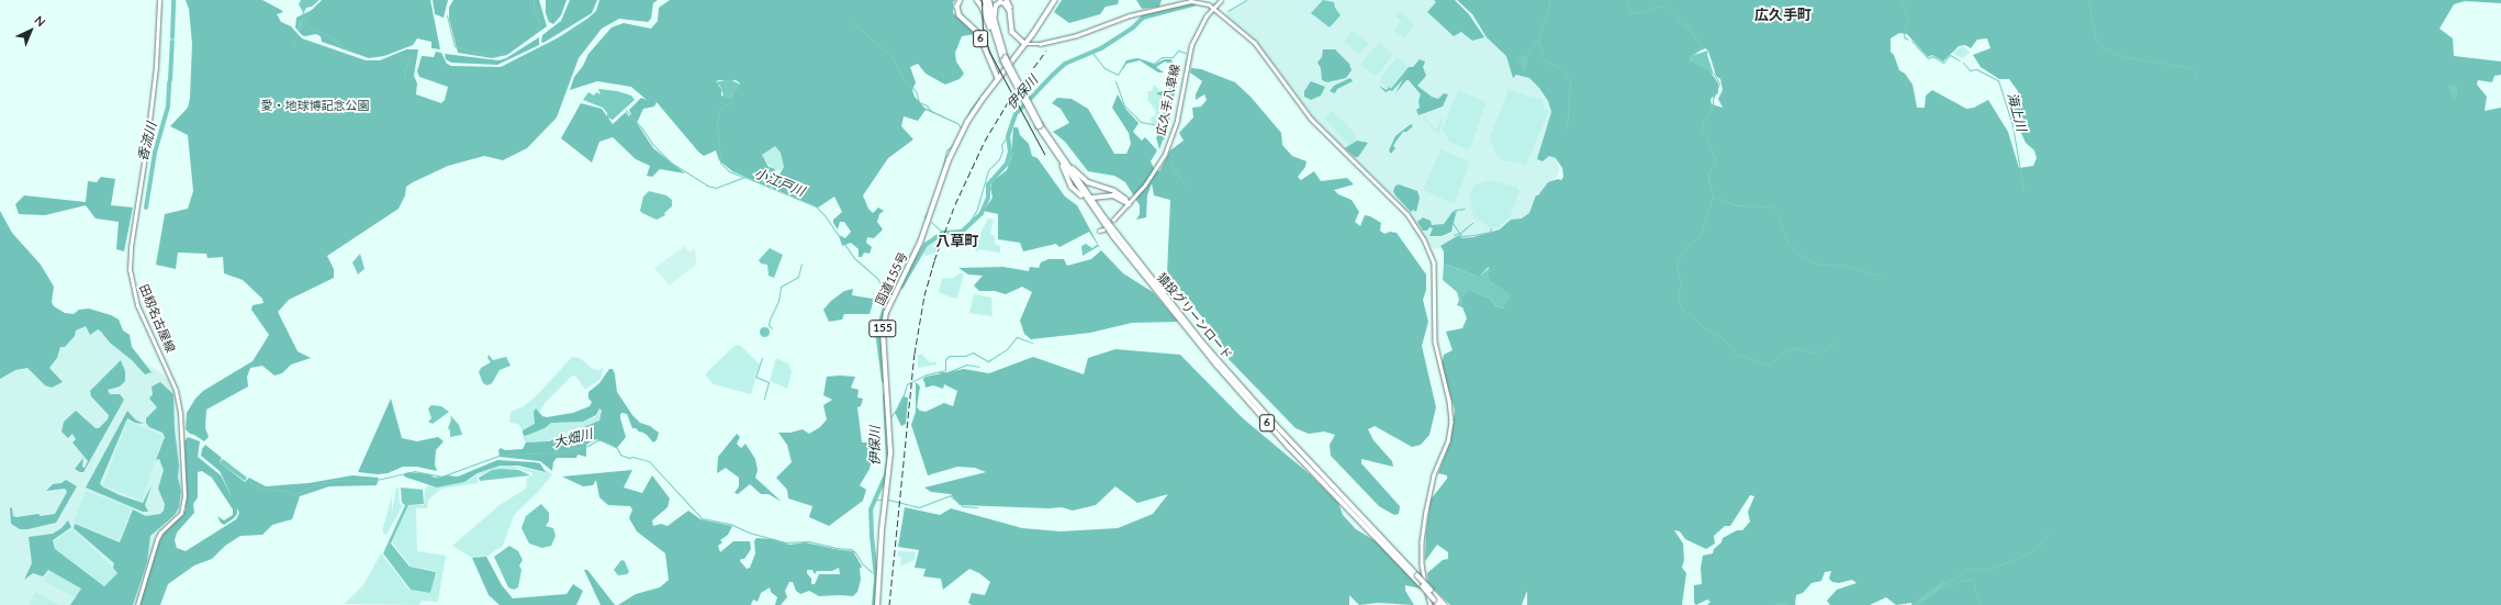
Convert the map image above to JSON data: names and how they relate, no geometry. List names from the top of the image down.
{
  "streets": {
    "main road": [
      "6",
      "広久手八草線",
      "国道155号",
      "猿投グリーンロード",
      "田籾名古屋線",
      "155"
    ]
  },
  "crossings": [
    ["6", "国道155号"]
  ],
  "districts": ["広久手町", "八草町"],
  "water": [
    "伊保川",
    "海上川",
    "香流川",
    "小江戸川",
    "大畑川"
  ],
  "parks": ["愛・地球博記念公園"],
  "north": "top right"
}
